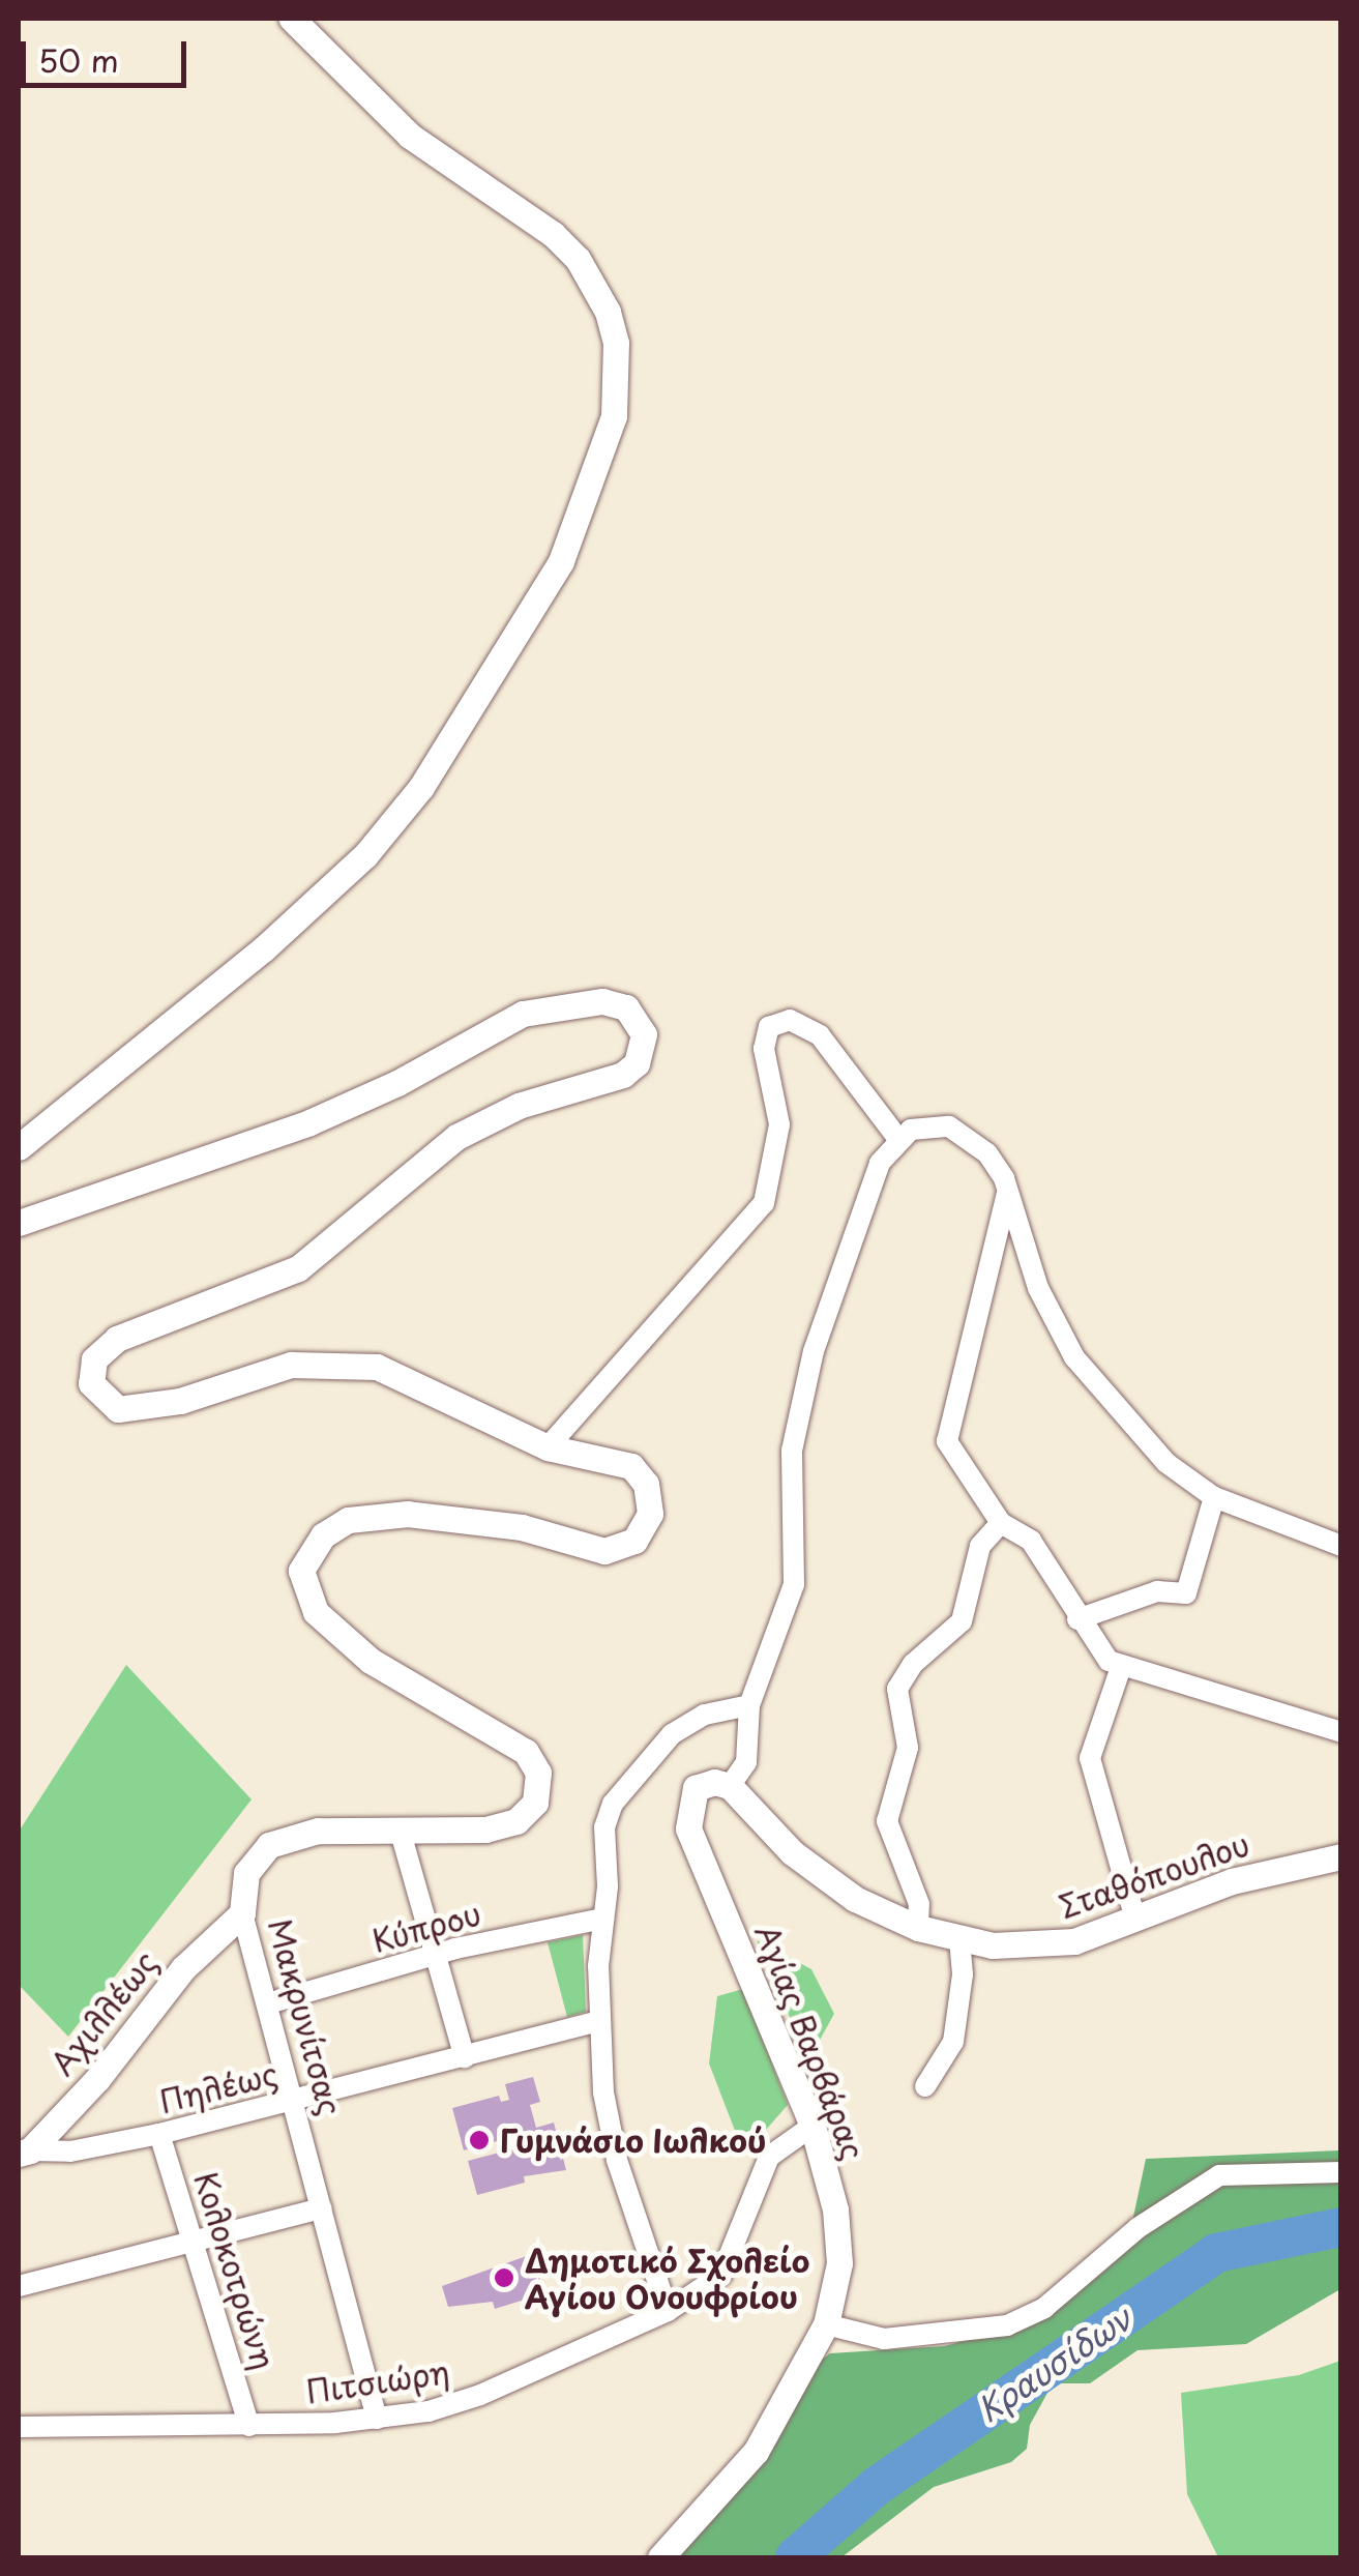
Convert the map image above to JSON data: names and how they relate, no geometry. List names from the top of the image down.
{
  "streets": {
    "street": [
      "Σταθόπουλου",
      "Κύπρου",
      "Αχιλλέως",
      "Μακρυνίτσας",
      "Αγίας Βαρβάρας",
      "Πηλέως",
      "Κολοκοτρώνη",
      "Πιτσιώρη"
    ]
  },
  "crossings": [
    ["Σταθόπουλου", "Αγίας Βαρβάρας"],
    ["Κύπρου", "Μακρυνίτσας"],
    ["Αχιλλέως", "Μακρυνίτσας"],
    ["Αχιλλέως", "Πηλέως"],
    ["Μακρυνίτσας", "Πηλέως"],
    ["Μακρυνίτσας", "Πιτσιώρη"],
    ["Αγίας Βαρβάρας", "Πιτσιώρη"],
    ["Πηλέως", "Κολοκοτρώνη"],
    ["Κολοκοτρώνη", "Πιτσιώρη"]
  ],
  "water": ["Κραυσίδων"],
  "places": ["Γυμνάσιο Ιωλκού", "Δημοτικό Σχολείο Αγίου Ονουφρίου"],
  "scale_bar": "50 m"
}
